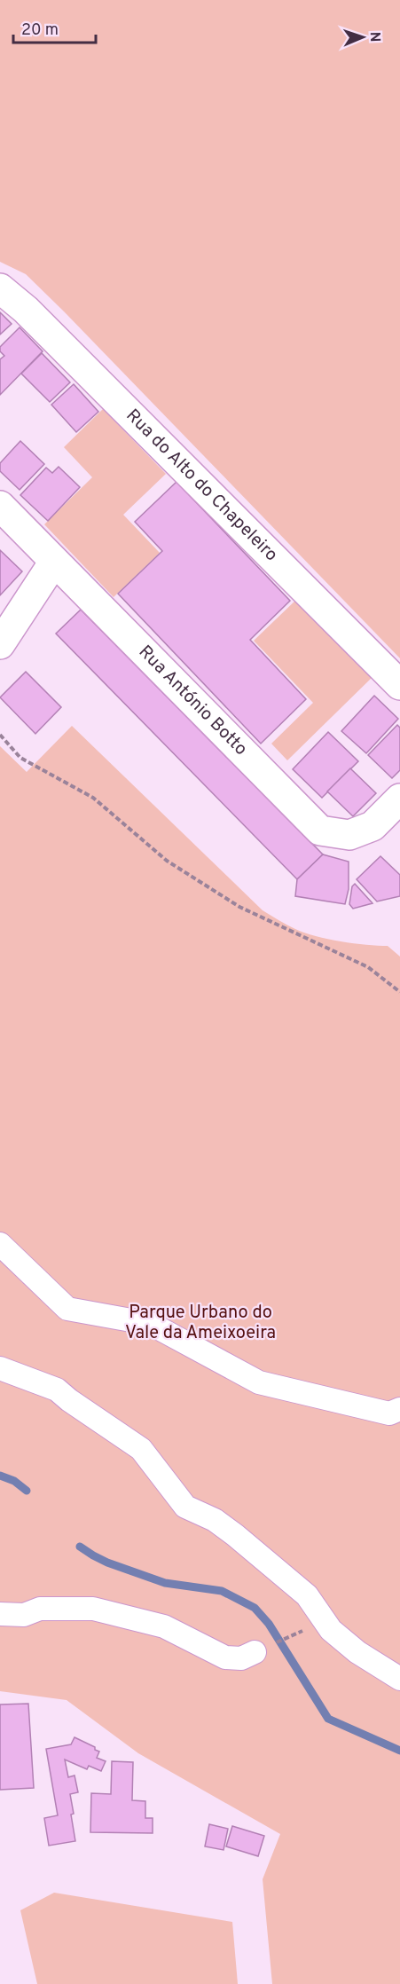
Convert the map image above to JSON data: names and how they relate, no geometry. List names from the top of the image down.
{
  "streets": {
    "street": ["Rua do Alto do Chapeleiro", "Rua António Botto"]
  },
  "parks": ["Parque Urbano do Vale da Ameixoeira"],
  "scale_bar": "20 m",
  "north": "right"
}
